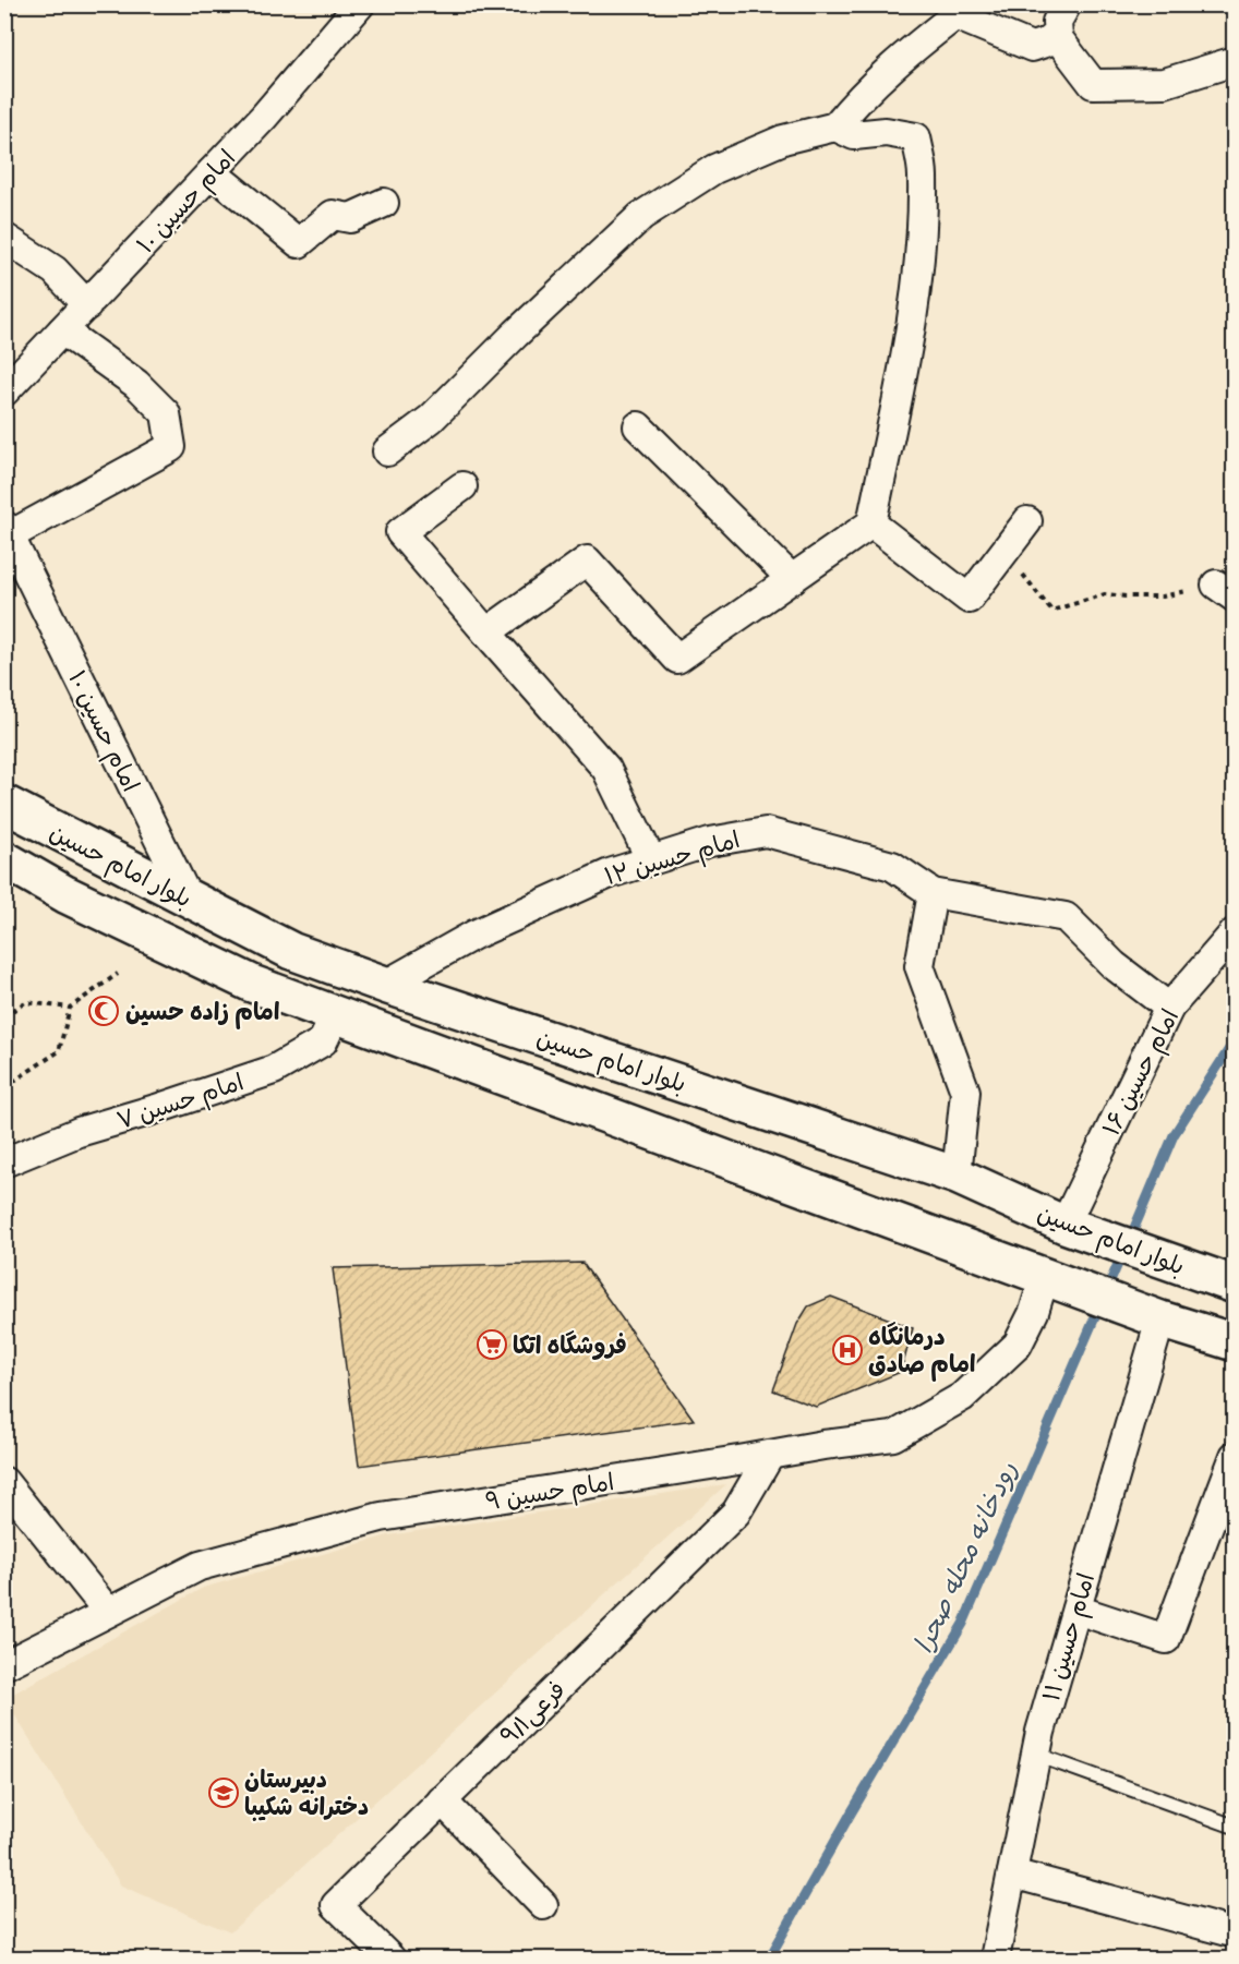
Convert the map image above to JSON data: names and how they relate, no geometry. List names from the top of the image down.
{
  "streets": {
    "main road": ["بلوار امام حسین"],
    "street": [
      "امام حسین ۱۰",
      "امام حسین ۱۲",
      "امام حسین ۱۶",
      "امام حسین ۷",
      "امام حسین ۹",
      "امام حسین ۱۱",
      "فرعی۹/۱"
    ]
  },
  "crossings": [
    ["امام حسین ۱۰", "بلوار امام حسین"],
    ["امام حسین ۱۲", "بلوار امام حسین"],
    ["امام حسین ۱۲", "امام حسین ۱۶"],
    ["بلوار امام حسین", "امام حسین ۱۶"],
    ["بلوار امام حسین", "امام حسین ۷"],
    ["بلوار امام حسین", "امام حسین ۹"],
    ["بلوار امام حسین", "امام حسین ۱۱"],
    ["امام حسین ۹", "فرعی۹/۱"]
  ],
  "water": ["رودخانه محله صحرا"],
  "places": {
    "mosque": ["امام زاده حسین"],
    "supermarket": ["فروشگاه اتکا"],
    "hospital": ["درمانگاه امام صادق"],
    "school or university": ["دبیرستان دخترانه شکیبا"]
  }
}
